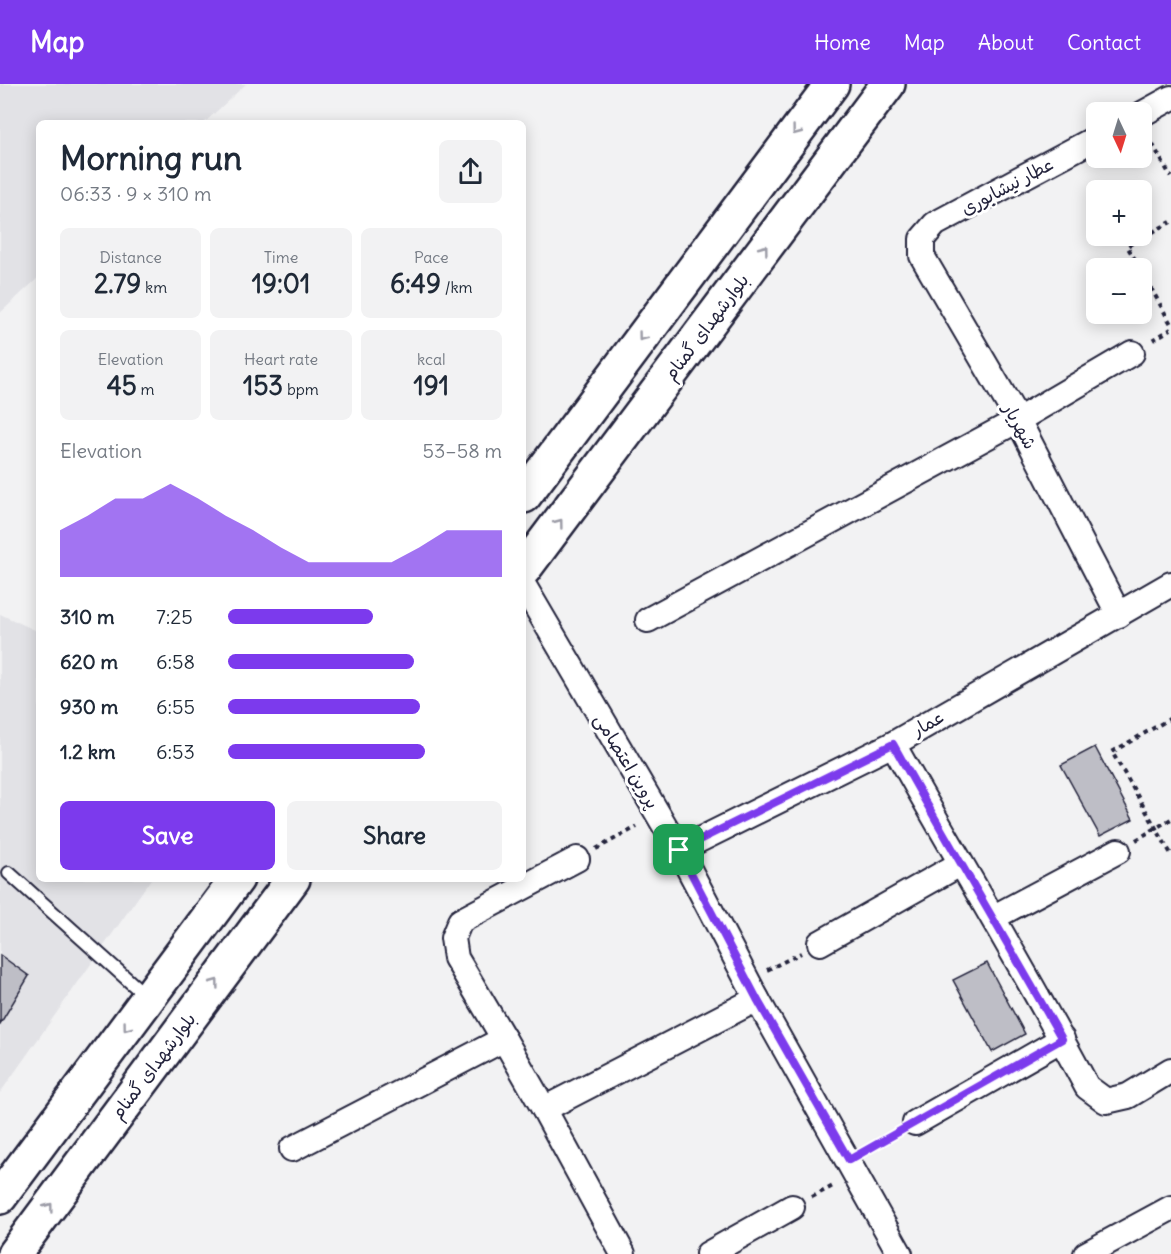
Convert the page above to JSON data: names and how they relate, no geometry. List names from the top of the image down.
{
  "streets": {
    "main road": ["بلوارشهدای گمنام"],
    "street": [
      "عطار نیشابوری",
      "شهریار",
      "عمار",
      "پروین اعتصامی"
    ]
  },
  "crossings": [
    ["عطار نیشابوری", "شهریار"],
    ["شهریار", "عمار"],
    ["عمار", "پروین اعتصامی"]
  ],
  "north": "bottom",
  "page": {
    "header": "Map",
    "nav": [
      "Home",
      "Map",
      "About",
      "Contact"
    ],
    "map_buttons": ["+", "−"],
    "heading": ["Morning run", "06:33 · 9 × 310 m"],
    "stats": [
      ["Distance", "2.79 km"],
      ["Time", "19:01"],
      ["Pace", "6:49 /km"],
      ["Elevation", "45 m"],
      ["Heart rate", "153 bpm"],
      ["kcal", "191"]
    ],
    "chart": ["Elevation", "53–58 m"],
    "list": [
      {
        "name": "310 m",
        "note": "7:25"
      },
      {
        "name": "620 m",
        "note": "6:58"
      },
      {
        "name": "930 m",
        "note": "6:55"
      },
      {
        "name": "1.2 km",
        "note": "6:53"
      }
    ],
    "buttons": ["Save", "Share"]
  }
}
